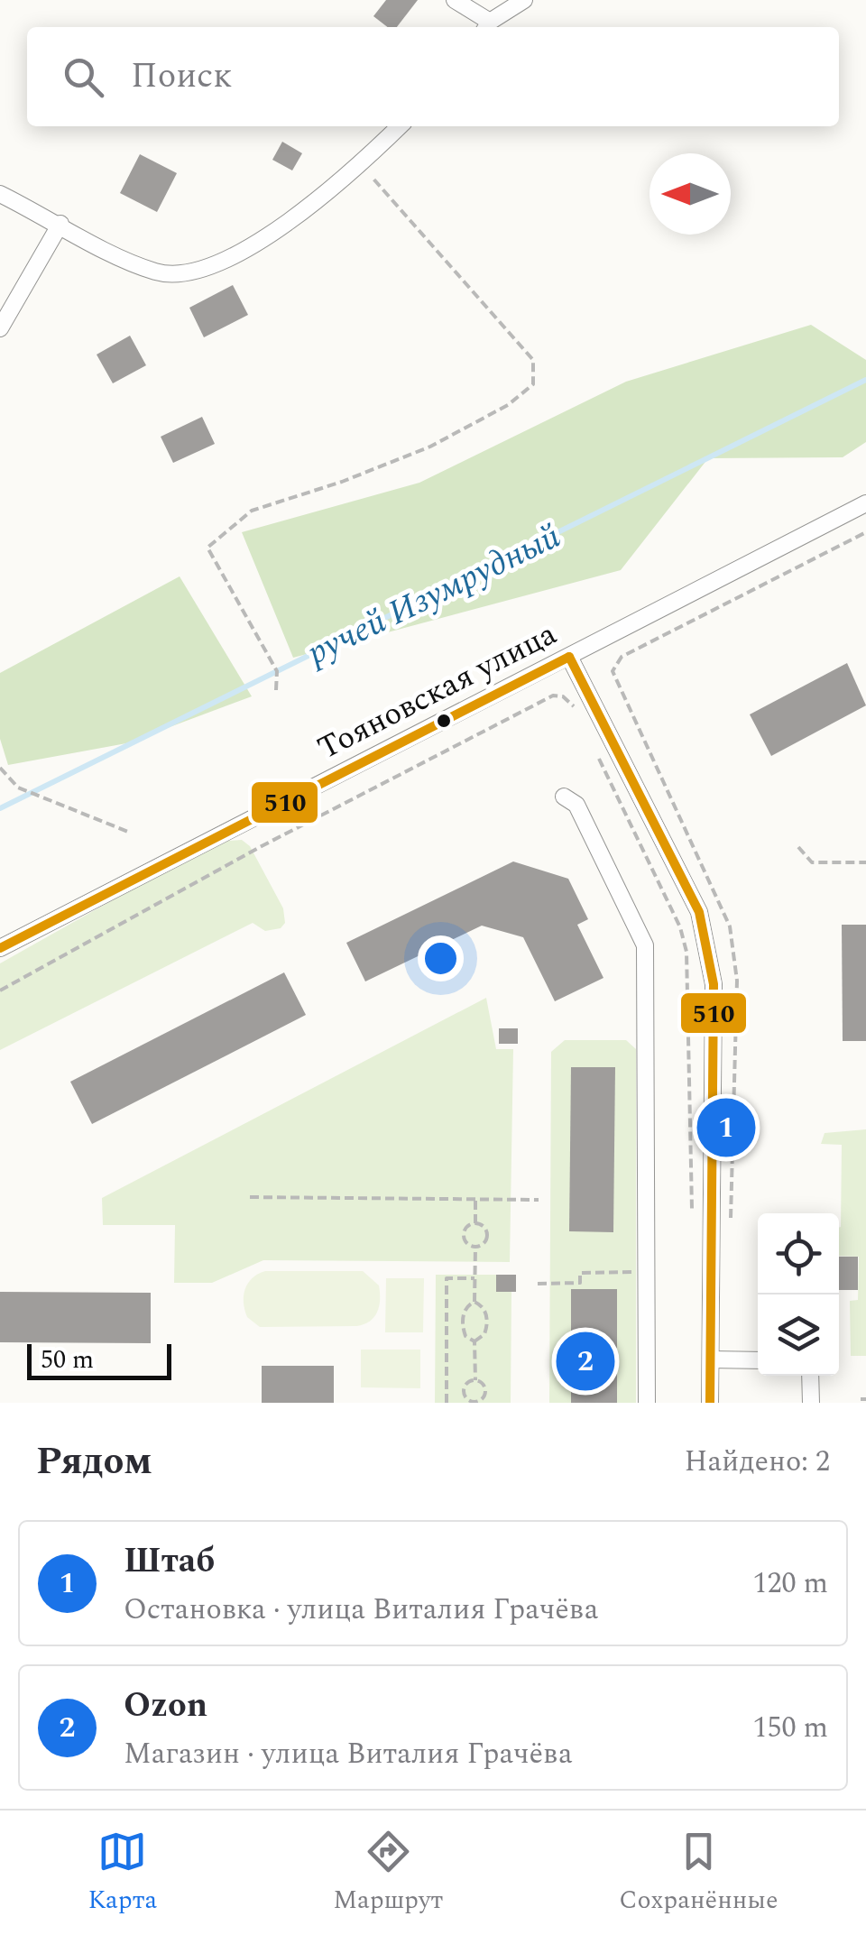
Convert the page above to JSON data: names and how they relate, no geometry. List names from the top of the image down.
{
  "streets": {
    "street": ["Тояновская улица"]
  },
  "water": ["ручей Изумрудный"],
  "lines": ["transit line 510"],
  "scale_bar": "50 m",
  "north": "left",
  "page": {
    "search": "Поиск",
    "pins": ["1", "2"],
    "scale": "50 m",
    "heading": ["Рядом", "Найдено: 2"],
    "list": [
      {
        "mark": "1",
        "name": "Штаб",
        "note": "Остановка · улица Виталия Грачёва",
        "value": "120 m"
      },
      {
        "mark": "2",
        "name": "Ozon",
        "note": "Магазин · улица Виталия Грачёва",
        "value": "150 m"
      }
    ],
    "nav": ["Карта", "Маршрут", "Сохранённые"]
  }
}
